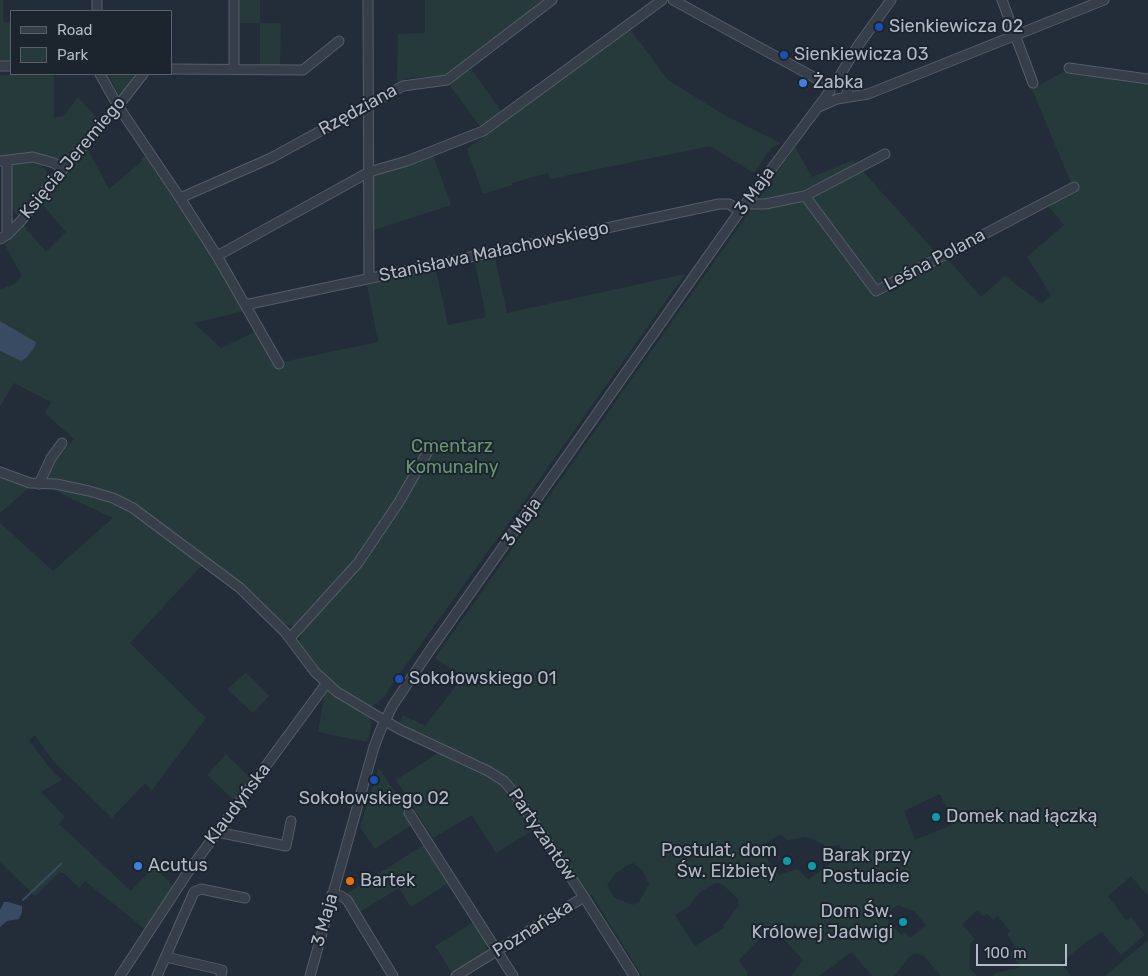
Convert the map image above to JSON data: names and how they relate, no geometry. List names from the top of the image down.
{
  "streets": {
    "street": [
      "Rzędziana",
      "Księcia Jeremiego",
      "3 Maja",
      "Stanisława Małachowskiego",
      "Leśna Polana",
      "Klaudyńska",
      "Partyzantów",
      "Poznańska"
    ]
  },
  "crossings": [
    ["3 Maja", "Stanisława Małachowskiego"],
    ["3 Maja", "Partyzantów"],
    ["Klaudyńska", "Partyzantów"],
    ["Partyzantów", "Poznańska"]
  ],
  "parks": ["Cmentarz Komunalny"],
  "places": [
    "Sienkiewicza 02",
    "Sienkiewicza 03",
    "Żabka",
    "Sokołowskiego 01",
    "Sokołowskiego 02",
    "Domek nad łączką",
    "Postulat, dom Św. Elżbiety",
    "Acutus",
    "Barak przy Postulacie",
    "Bartek",
    "Dom Św. Królowej Jadwigi"
  ],
  "legend": ["Road", "Park"],
  "scale_bar": "100 m"
}
